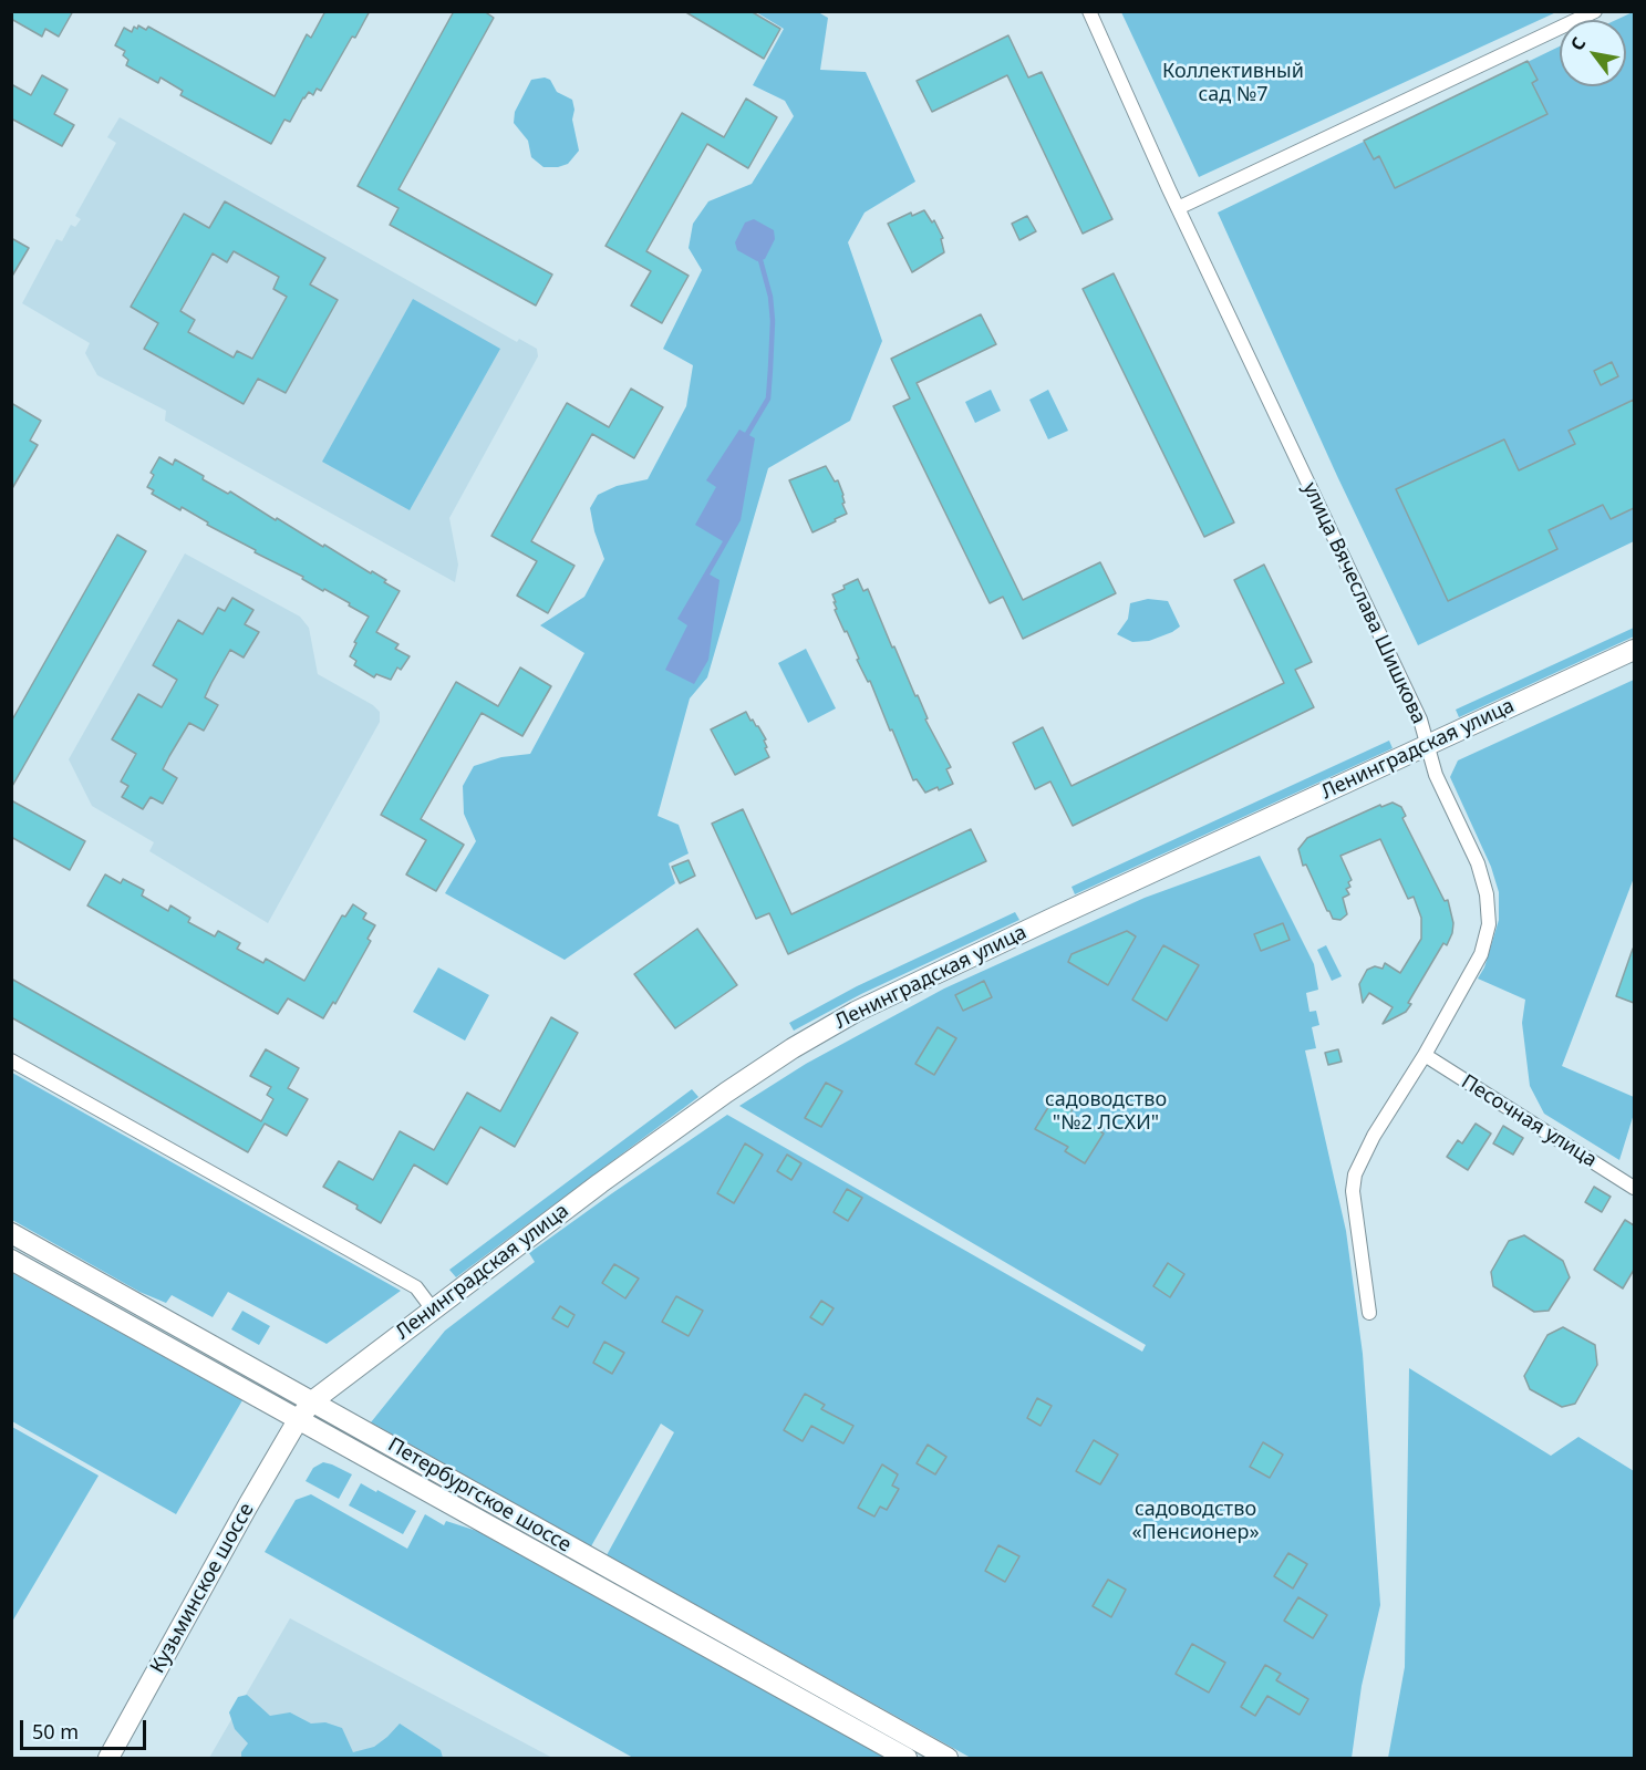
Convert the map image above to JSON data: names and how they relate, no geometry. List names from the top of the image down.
{
  "streets": {
    "main road": ["Ленинградская улица", "Петербургское шоссе", "Кузьминское шоссе"],
    "street": ["улица Вячеслава Шишкова", "Песочная улица"]
  },
  "crossings": [
    ["улица Вячеслава Шишкова", "Ленинградская улица"],
    ["улица Вячеслава Шишкова", "Песочная улица"],
    ["Ленинградская улица", "Петербургское шоссе"],
    ["Ленинградская улица", "Кузьминское шоссе"],
    ["Петербургское шоссе", "Кузьминское шоссе"]
  ],
  "parks": ["Коллективный сад №7", "садоводство \"№2 ЛСХИ\"", "садоводство «Пенсионер»"],
  "scale_bar": "50 m",
  "north": "top left"
}
